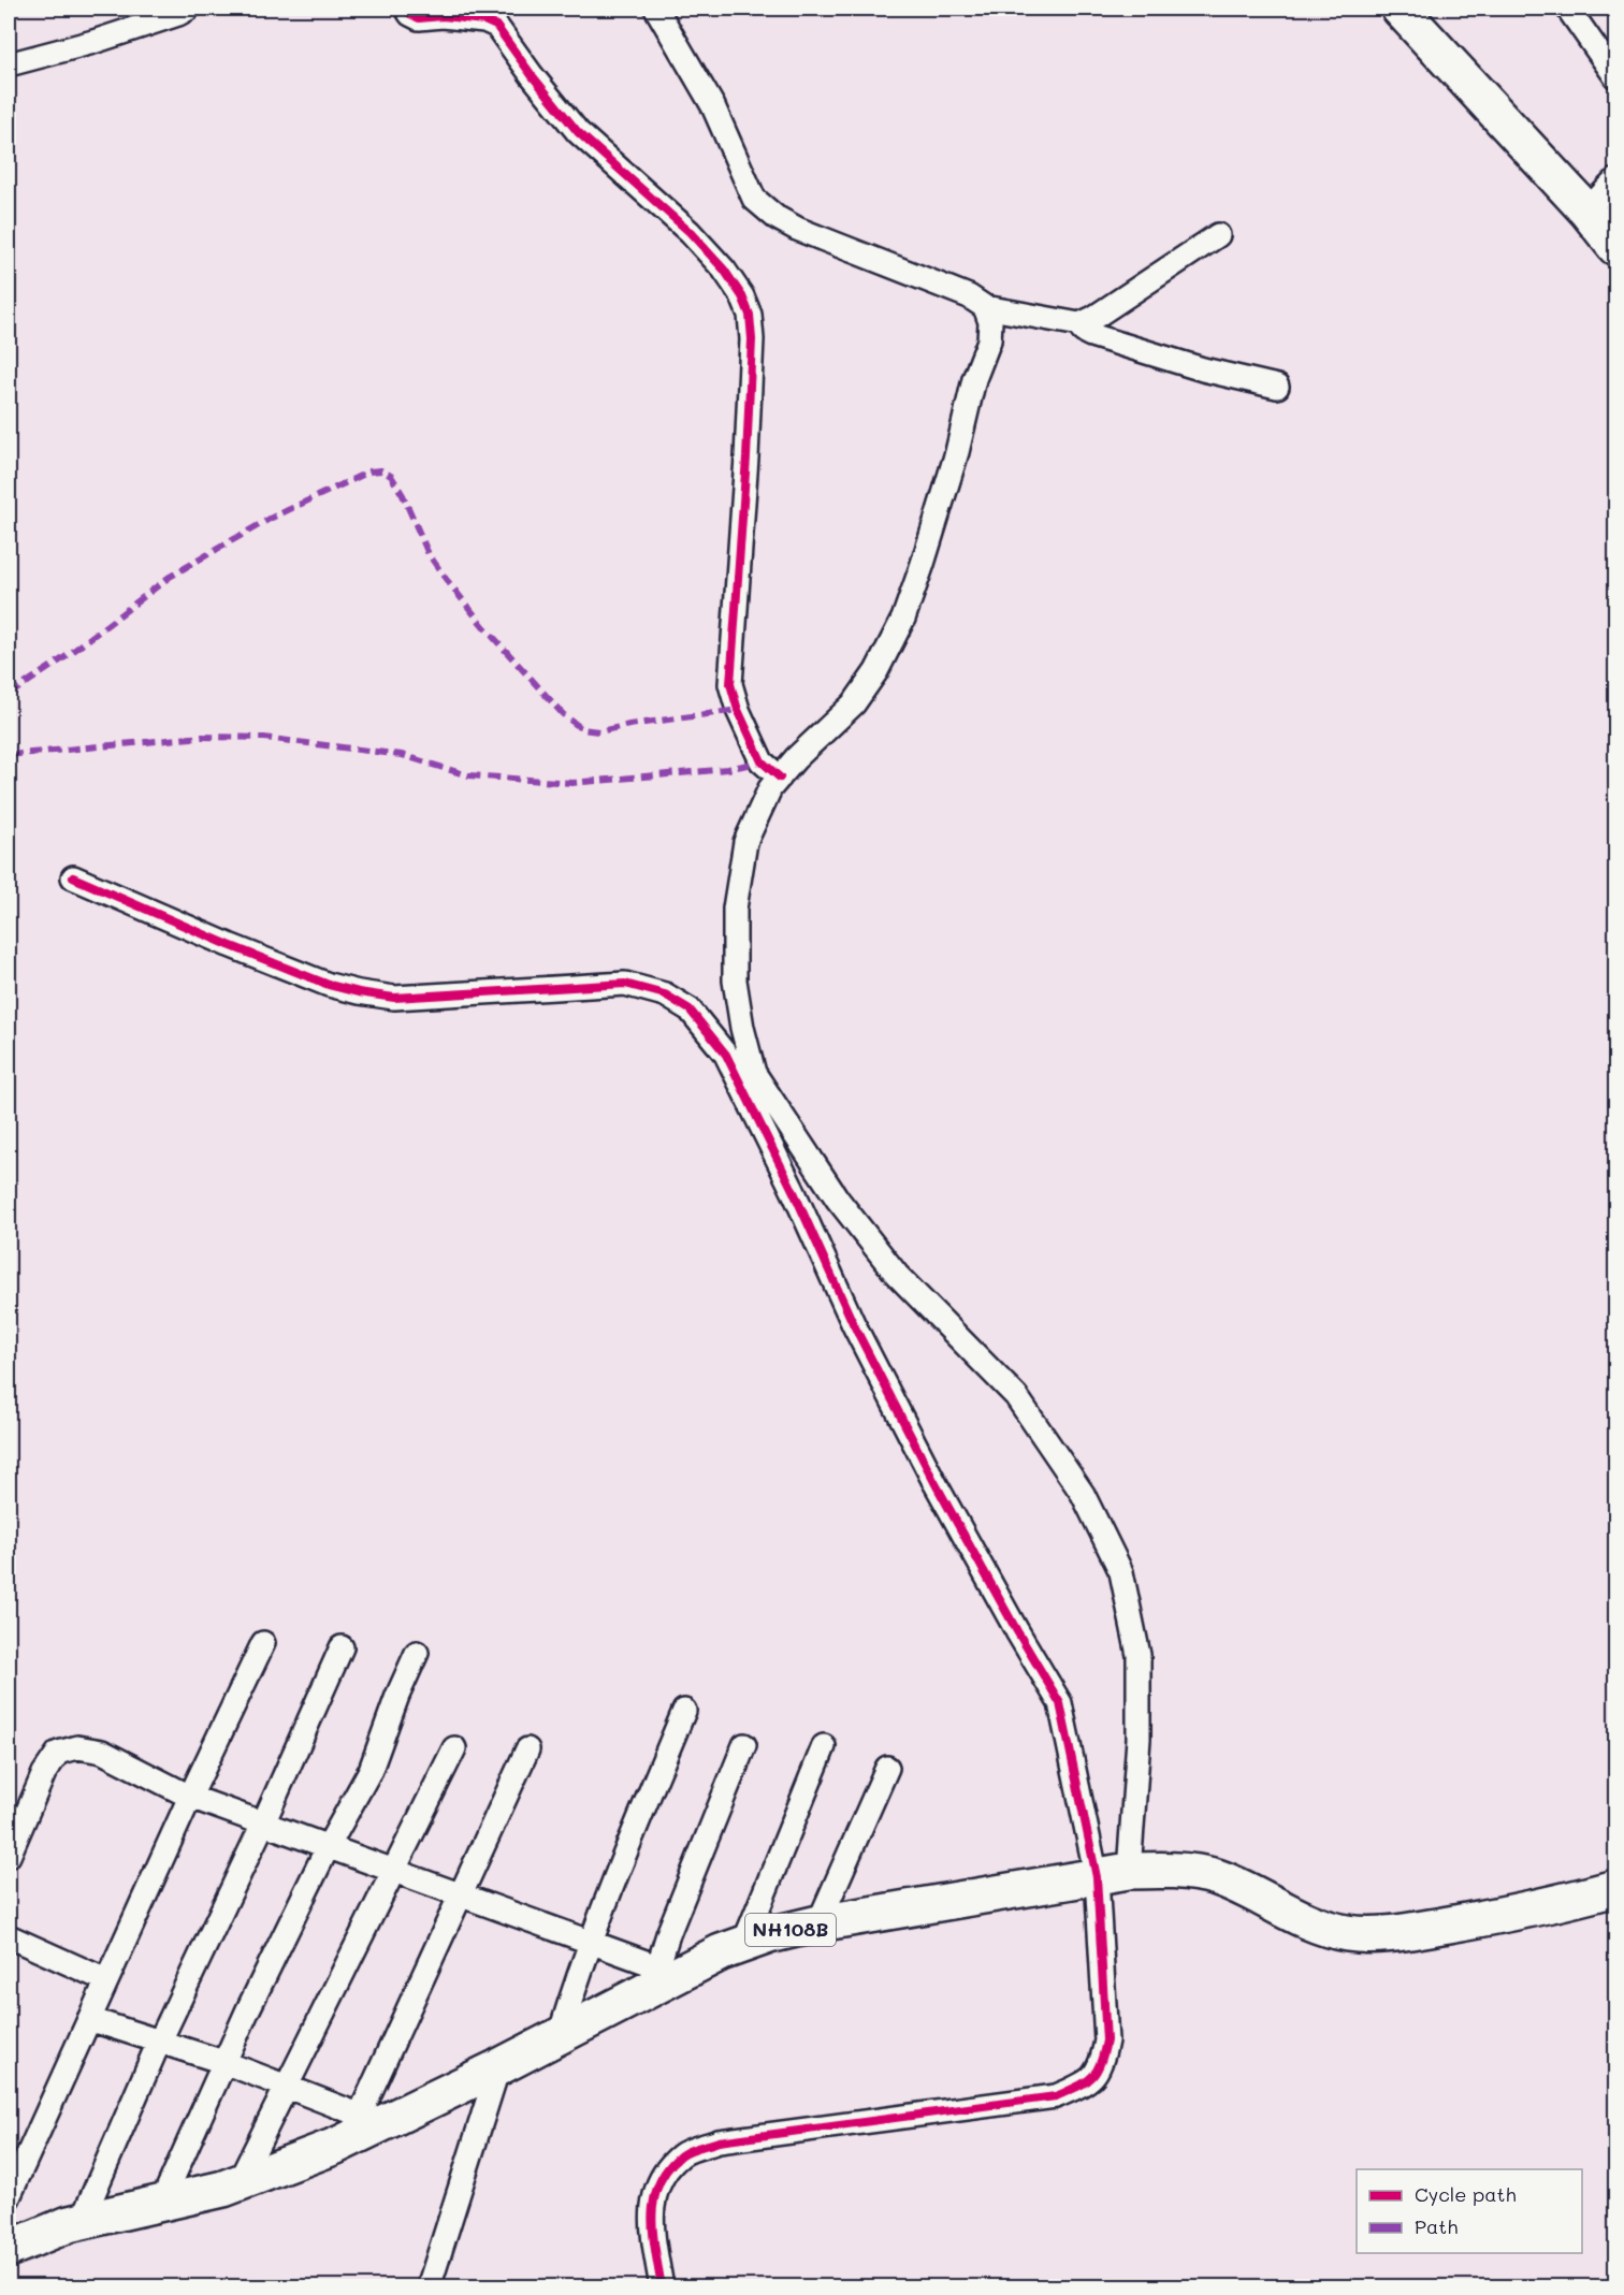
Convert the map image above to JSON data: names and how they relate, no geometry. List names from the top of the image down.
{
  "streets": {
    "main road": ["NH108B"]
  },
  "legend": ["Cycle path", "Path"]
}
